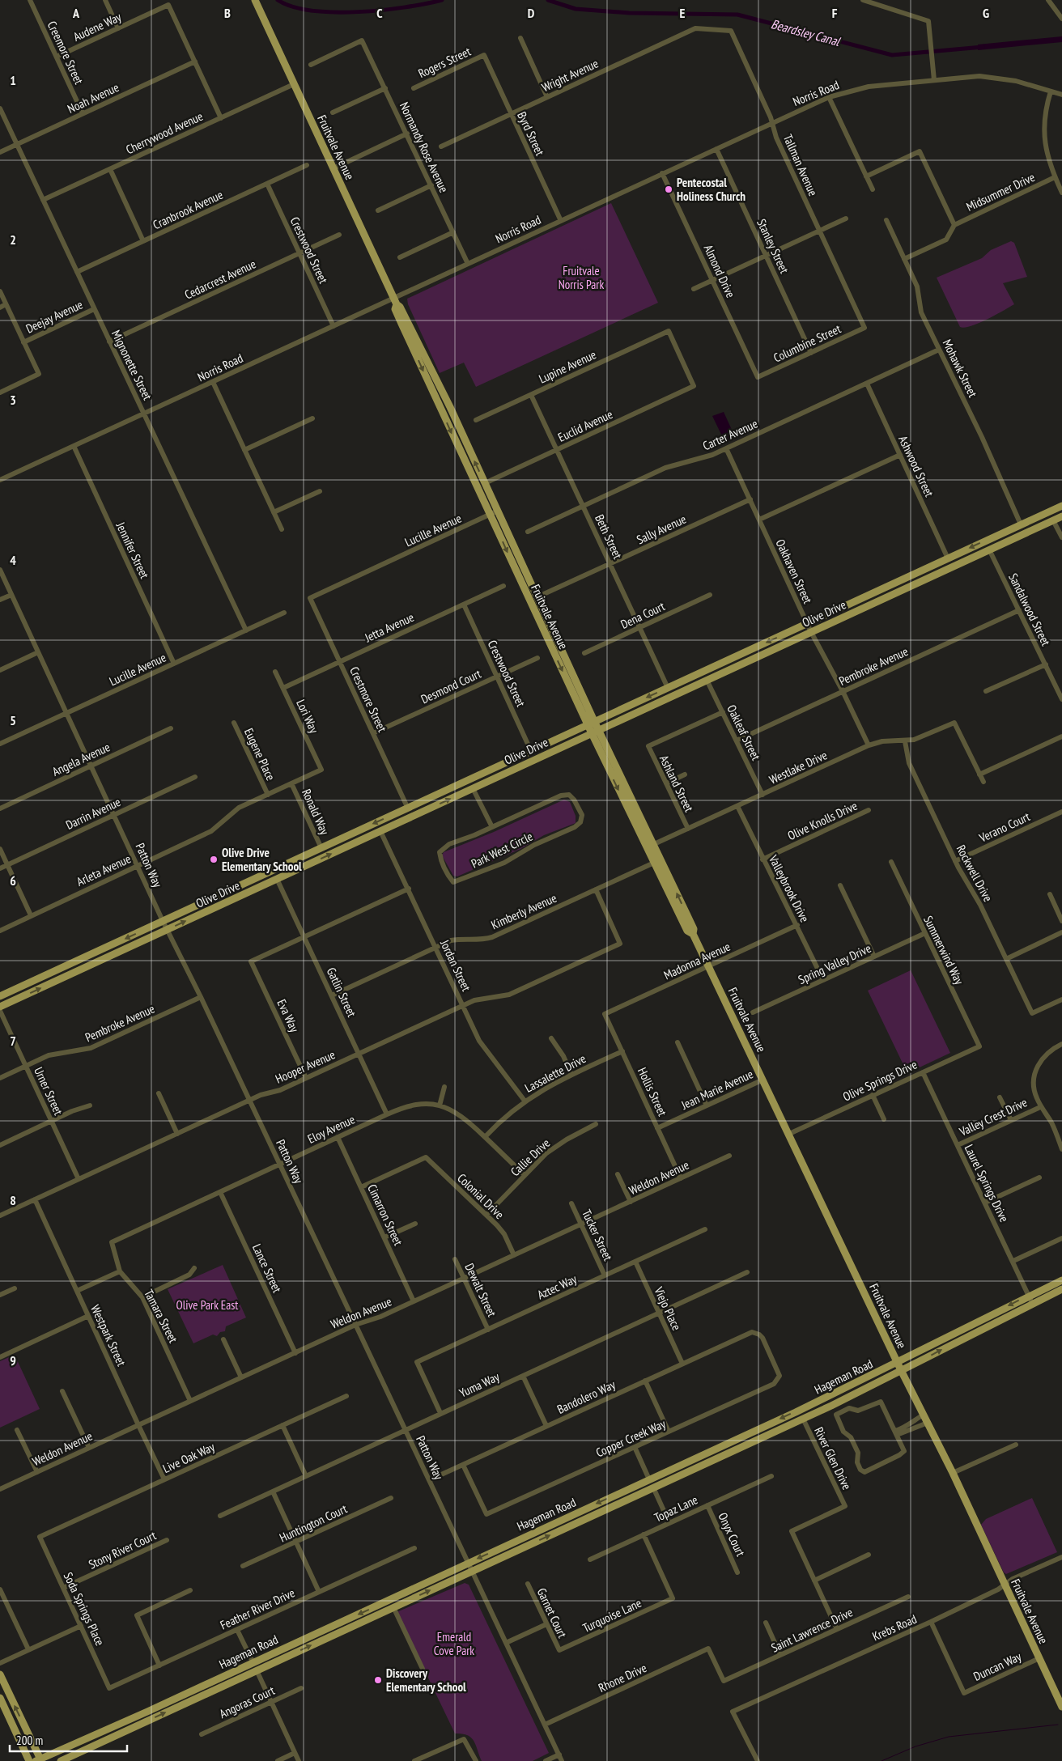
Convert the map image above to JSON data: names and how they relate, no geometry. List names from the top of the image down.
{
  "streets": {
    "main road": ["Fruitvale Avenue", "Olive Drive", "Hageman Road"],
    "street": [
      "Audene Way",
      "Creemore Street",
      "Rogers Street",
      "Wright Avenue",
      "Norris Road",
      "Noah Avenue",
      "Cherrywood Avenue",
      "Byrd Street",
      "Normandy Rose Avenue",
      "Tallman Avenue",
      "Midsummer Drive",
      "Cranbrook Avenue",
      "Stanley Street",
      "Crestwood Street",
      "Almond Drive",
      "Cedarcrest Avenue",
      "Deejay Avenue",
      "Columbine Street",
      "Mignonette Street",
      "Lupine Avenue",
      "Mohawk Street",
      "Euclid Avenue",
      "Carter Avenue",
      "Ashwood Street",
      "Sally Avenue",
      "Lucille Avenue",
      "Beth Street",
      "Jennifer Street",
      "Oakhaven Street",
      "Sandalwood Street",
      "Dena Court",
      "Jetta Avenue",
      "Pembroke Avenue",
      "Desmond Court",
      "Crestmore Street",
      "Lori Way",
      "Oakleaf Street",
      "Eugene Place",
      "Angela Avenue",
      "Westlake Drive",
      "Ashland Street",
      "Ronald Way",
      "Darrin Avenue",
      "Olive Knolls Drive",
      "Verano Court",
      "Park West Circle",
      "Patton Way",
      "Arleta Avenue",
      "Rockwell Drive",
      "Valleybrook Drive",
      "Kimberly Avenue",
      "Summerwind Way",
      "Madonna Avenue",
      "Spring Valley Drive",
      "Jordan Street",
      "Gatlin Street",
      "Eva Way",
      "Hooper Avenue",
      "Lassalette Drive",
      "Olive Springs Drive",
      "Jean Marie Avenue",
      "Urner Street",
      "Hollis Street",
      "Valley Crest Drive",
      "Eloy Avenue",
      "Callie Drive",
      "Weldon Avenue",
      "Laurel Springs Drive",
      "Colonial Drive",
      "Cimarron Street",
      "Tucker Street",
      "Lance Street",
      "Aztec Way",
      "Dewalt Street",
      "Viejo Place",
      "Tamara Street",
      "Westpark Street",
      "Yuma Way",
      "Bandolero Way",
      "Copper Creek Way",
      "Live Oak Way",
      "River Glen Drive",
      "Topaz Lane",
      "Huntington Court",
      "Onyx Court",
      "Stony River Court",
      "Soda Springs Place",
      "Feather River Drive",
      "Garnet Court",
      "Turquoise Lane",
      "Krebs Road",
      "Saint Lawrence Drive",
      "Duncan Way",
      "Rhone Drive",
      "Angoras Court"
    ]
  },
  "crossings": [
    ["Audene Way", "Creemore Street"],
    ["Audene Way", "Noah Avenue"],
    ["Creemore Street", "Noah Avenue"],
    ["Rogers Street", "Byrd Street"],
    ["Wright Avenue", "Byrd Street"],
    ["Wright Avenue", "Tallman Avenue"],
    ["Norris Road", "Byrd Street"],
    ["Norris Road", "Fruitvale Avenue"],
    ["Norris Road", "Normandy Rose Avenue"],
    ["Norris Road", "Tallman Avenue"],
    ["Norris Road", "Stanley Street"],
    ["Norris Road", "Crestwood Street"],
    ["Norris Road", "Almond Drive"],
    ["Norris Road", "Mignonette Street"],
    ["Norris Road", "Jennifer Street"],
    ["Noah Avenue", "Mignonette Street"],
    ["Cherrywood Avenue", "Fruitvale Avenue"],
    ["Cherrywood Avenue", "Mignonette Street"],
    ["Fruitvale Avenue", "Euclid Avenue"],
    ["Fruitvale Avenue", "Sally Avenue"],
    ["Fruitvale Avenue", "Lucille Avenue"],
    ["Fruitvale Avenue", "Olive Drive"],
    ["Fruitvale Avenue", "Westlake Drive"],
    ["Fruitvale Avenue", "Kimberly Avenue"],
    ["Fruitvale Avenue", "Madonna Avenue"],
    ["Fruitvale Avenue", "Olive Springs Drive"],
    ["Fruitvale Avenue", "Jean Marie Avenue"],
    ["Fruitvale Avenue", "Hageman Road"],
    ["Fruitvale Avenue", "Krebs Road"],
    ["Fruitvale Avenue", "Duncan Way"],
    ["Tallman Avenue", "Columbine Street"],
    ["Cranbrook Avenue", "Crestwood Street"],
    ["Cranbrook Avenue", "Mignonette Street"],
    ["Stanley Street", "Columbine Street"],
    ["Crestwood Street", "Cedarcrest Avenue"],
    ["Crestwood Street", "Olive Drive"],
    ["Crestwood Street", "Jetta Avenue"],
    ["Crestwood Street", "Desmond Court"],
    ["Almond Drive", "Columbine Street"],
    ["Cedarcrest Avenue", "Mignonette Street"],
    ["Deejay Avenue", "Mignonette Street"],
    ["Mignonette Street", "Lucille Avenue"],
    ["Lupine Avenue", "Euclid Avenue"],
    ["Lupine Avenue", "Beth Street"],
    ["Mohawk Street", "Carter Avenue"],
    ["Mohawk Street", "Olive Drive"],
    ["Euclid Avenue", "Beth Street"],
    ["Carter Avenue", "Ashwood Street"],
    ["Carter Avenue", "Beth Street"],
    ["Carter Avenue", "Oakhaven Street"],
    ["Ashwood Street", "Olive Drive"],
    ["Sally Avenue", "Beth Street"],
    ["Sally Avenue", "Oakhaven Street"],
    ["Lucille Avenue", "Jennifer Street"],
    ["Lucille Avenue", "Crestmore Street"],
    ["Lucille Avenue", "Patton Way"],
    ["Beth Street", "Olive Drive"],
    ["Beth Street", "Dena Court"],
    ["Oakhaven Street", "Olive Drive"],
    ["Oakhaven Street", "Pembroke Avenue"],
    ["Oakhaven Street", "Westlake Drive"],
    ["Sandalwood Street", "Olive Drive"],
    ["Sandalwood Street", "Pembroke Avenue"],
    ["Olive Drive", "Crestmore Street"],
    ["Olive Drive", "Oakleaf Street"],
    ["Olive Drive", "Ronald Way"],
    ["Olive Drive", "Patton Way"],
    ["Olive Drive", "Jordan Street"],
    ["Olive Drive", "Gatlin Street"],
    ["Jetta Avenue", "Crestmore Street"],
    ["Jetta Avenue", "Lori Way"],
    ["Pembroke Avenue", "Oakleaf Street"],
    ["Pembroke Avenue", "Patton Way"],
    ["Pembroke Avenue", "Urner Street"],
    ["Desmond Court", "Crestmore Street"],
    ["Lori Way", "Arleta Avenue"],
    ["Oakleaf Street", "Westlake Drive"],
    ["Oakleaf Street", "Ashland Street"],
    ["Eugene Place", "Arleta Avenue"],
    ["Angela Avenue", "Patton Way"],
    ["Westlake Drive", "Ashland Street"],
    ["Westlake Drive", "Rockwell Drive"],
    ["Westlake Drive", "Valleybrook Drive"],
    ["Ronald Way", "Arleta Avenue"],
    ["Darrin Avenue", "Patton Way"],
    ["Olive Knolls Drive", "Valleybrook Drive"],
    ["Verano Court", "Rockwell Drive"],
    ["Patton Way", "Arleta Avenue"],
    ["Patton Way", "Hooper Avenue"],
    ["Patton Way", "Eloy Avenue"],
    ["Patton Way", "Weldon Avenue"],
    ["Patton Way", "Hageman Road"],
    ["Patton Way", "Yuma Way"],
    ["Patton Way", "Bandolero Way"],
    ["Patton Way", "Rhone Drive"],
    ["Valleybrook Drive", "Madonna Avenue"],
    ["Valleybrook Drive", "Spring Valley Drive"],
    ["Kimberly Avenue", "Jordan Street"],
    ["Kimberly Avenue", "Gatlin Street"],
    ["Kimberly Avenue", "Hooper Avenue"],
    ["Summerwind Way", "Spring Valley Drive"],
    ["Summerwind Way", "Olive Springs Drive"],
    ["Madonna Avenue", "Hollis Street"],
    ["Jordan Street", "Hooper Avenue"],
    ["Jordan Street", "Lassalette Drive"],
    ["Gatlin Street", "Eva Way"],
    ["Gatlin Street", "Hooper Avenue"],
    ["Gatlin Street", "Eloy Avenue"],
    ["Eva Way", "Hooper Avenue"],
    ["Hooper Avenue", "Urner Street"],
    ["Hooper Avenue", "Westpark Street"],
    ["Lassalette Drive", "Hollis Street"],
    ["Lassalette Drive", "Eloy Avenue"],
    ["Olive Springs Drive", "Laurel Springs Drive"],
    ["Jean Marie Avenue", "Hollis Street"],
    ["Hollis Street", "Weldon Avenue"],
    ["Valley Crest Drive", "Laurel Springs Drive"],
    ["Eloy Avenue", "Callie Drive"],
    ["Eloy Avenue", "Cimarron Street"],
    ["Eloy Avenue", "Lance Street"],
    ["Eloy Avenue", "Tamara Street"],
    ["Callie Drive", "Colonial Drive"],
    ["Weldon Avenue", "Colonial Drive"],
    ["Weldon Avenue", "Cimarron Street"],
    ["Weldon Avenue", "Tucker Street"],
    ["Weldon Avenue", "Lance Street"],
    ["Weldon Avenue", "Dewalt Street"],
    ["Weldon Avenue", "Tamara Street"],
    ["Weldon Avenue", "Westpark Street"],
    ["Laurel Springs Drive", "Hageman Road"],
    ["Colonial Drive", "Cimarron Street"],
    ["Tucker Street", "Aztec Way"],
    ["Aztec Way", "Dewalt Street"],
    ["Aztec Way", "Viejo Place"],
    ["Aztec Way", "Yuma Way"],
    ["Viejo Place", "Yuma Way"],
    ["Viejo Place", "Bandolero Way"],
    ["Westpark Street", "Live Oak Way"],
    ["Hageman Road", "River Glen Drive"],
    ["Bandolero Way", "Copper Creek Way"],
    ["Live Oak Way", "Soda Springs Place"],
    ["Topaz Lane", "Onyx Court"],
    ["Topaz Lane", "Turquoise Lane"],
    ["Stony River Court", "Soda Springs Place"],
    ["Soda Springs Place", "Feather River Drive"],
    ["Garnet Court", "Turquoise Lane"],
    ["Krebs Road", "Duncan Way"],
    ["Saint Lawrence Drive", "Rhone Drive"]
  ],
  "water": ["Beardsley Canal"],
  "parks": ["Fruitvale Norris Park", "Olive Park East", "Emerald Cove Park"],
  "places": ["Pentecostal Holiness Church", "Olive Drive Elementary School", "Discovery Elementary School"],
  "scale_bar": "200 m",
  "grid": {
    "columns": [
      "A",
      "B",
      "C",
      "D",
      "E",
      "F",
      "G"
    ],
    "rows": [
      "1",
      "2",
      "3",
      "4",
      "5",
      "6",
      "7",
      "8",
      "9"
    ]
  }
}
